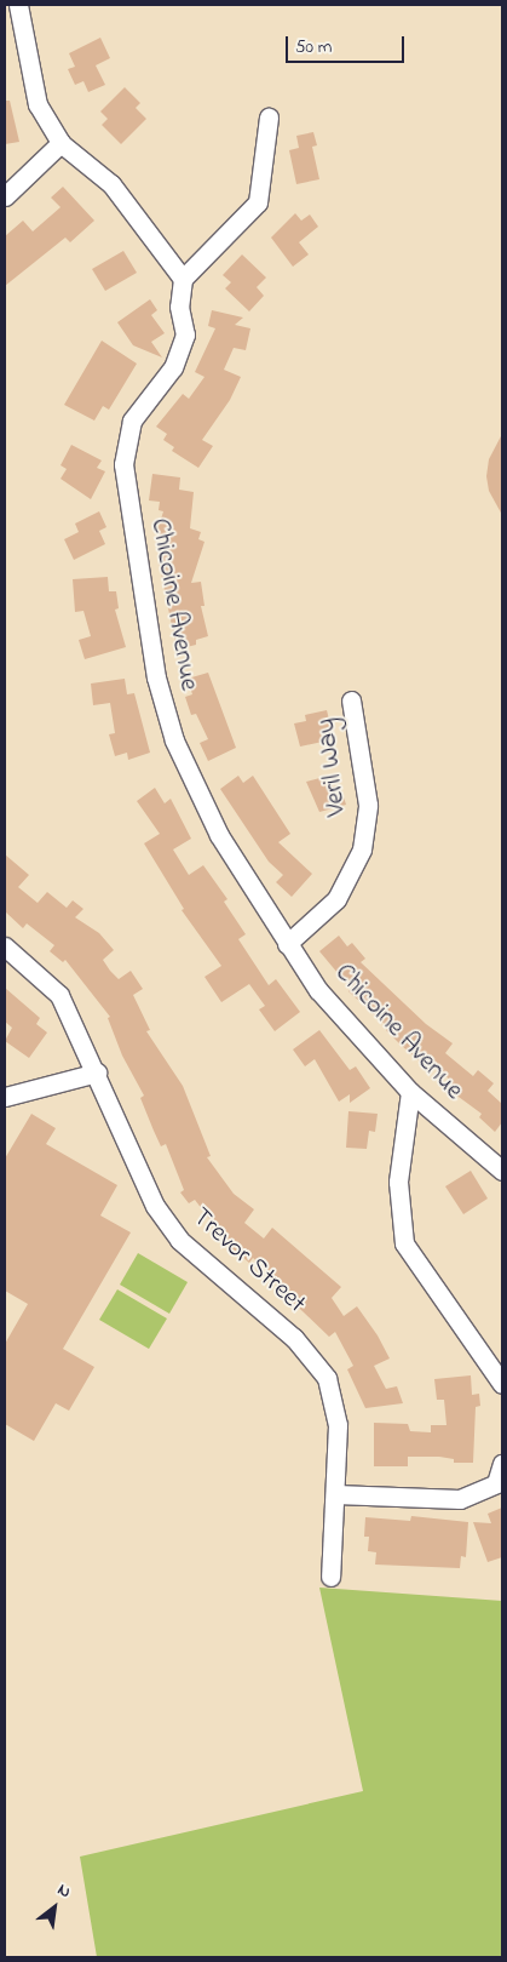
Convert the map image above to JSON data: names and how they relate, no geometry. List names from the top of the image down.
{
  "streets": {
    "street": ["Chicoine Avenue", "Veril Way", "Trevor Street"]
  },
  "crossings": [
    ["Chicoine Avenue", "Veril Way"]
  ],
  "scale_bar": "50 m",
  "north": "top right"
}
